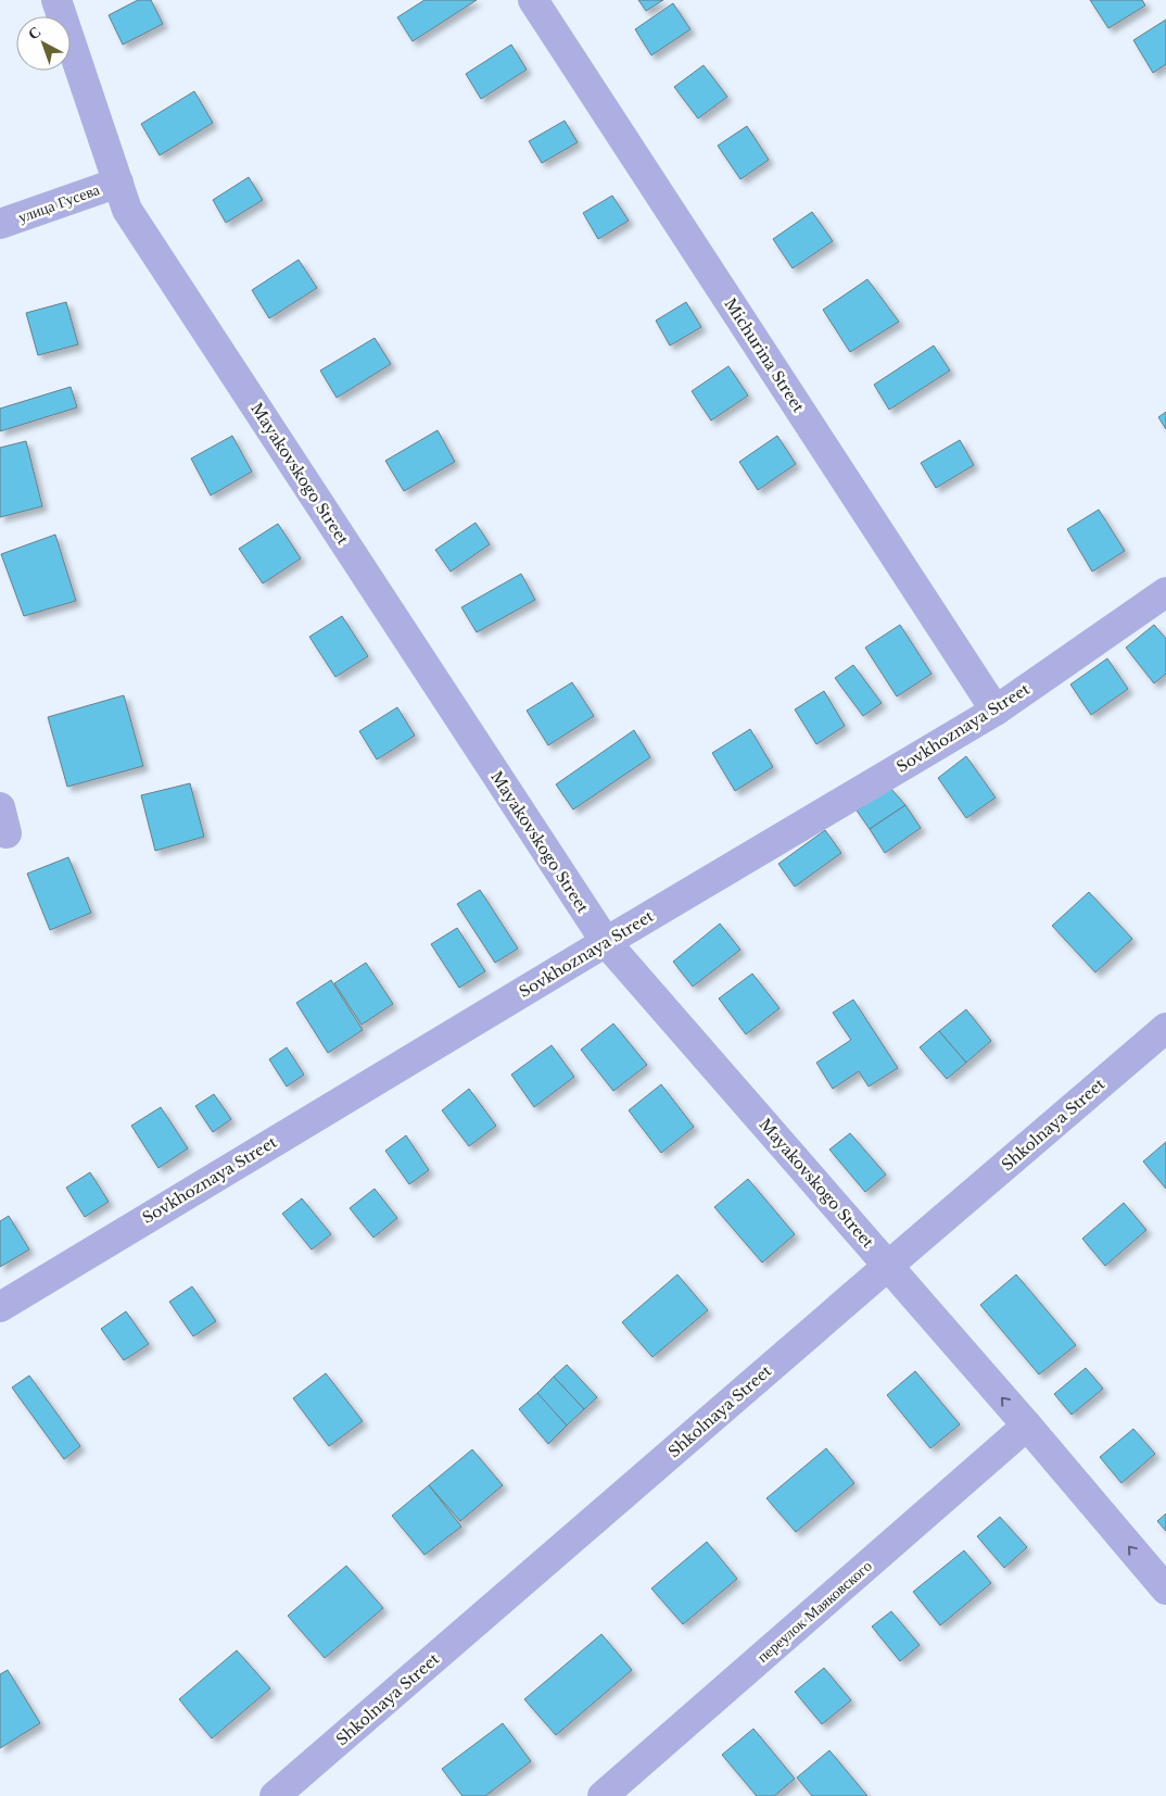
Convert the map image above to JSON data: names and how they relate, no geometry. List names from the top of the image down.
{
  "streets": {
    "street": [
      "улица Гусева",
      "Michurina Street",
      "Mayakovskogo Street",
      "Sovkhoznaya Street",
      "Shkolnaya Street",
      "переулок Маяковского"
    ]
  },
  "crossings": [
    ["улица Гусева", "Mayakovskogo Street"],
    ["Michurina Street", "Sovkhoznaya Street"],
    ["Mayakovskogo Street", "Sovkhoznaya Street"],
    ["Mayakovskogo Street", "Shkolnaya Street"],
    ["Mayakovskogo Street", "переулок Маяковского"]
  ],
  "north": "top left"
}
